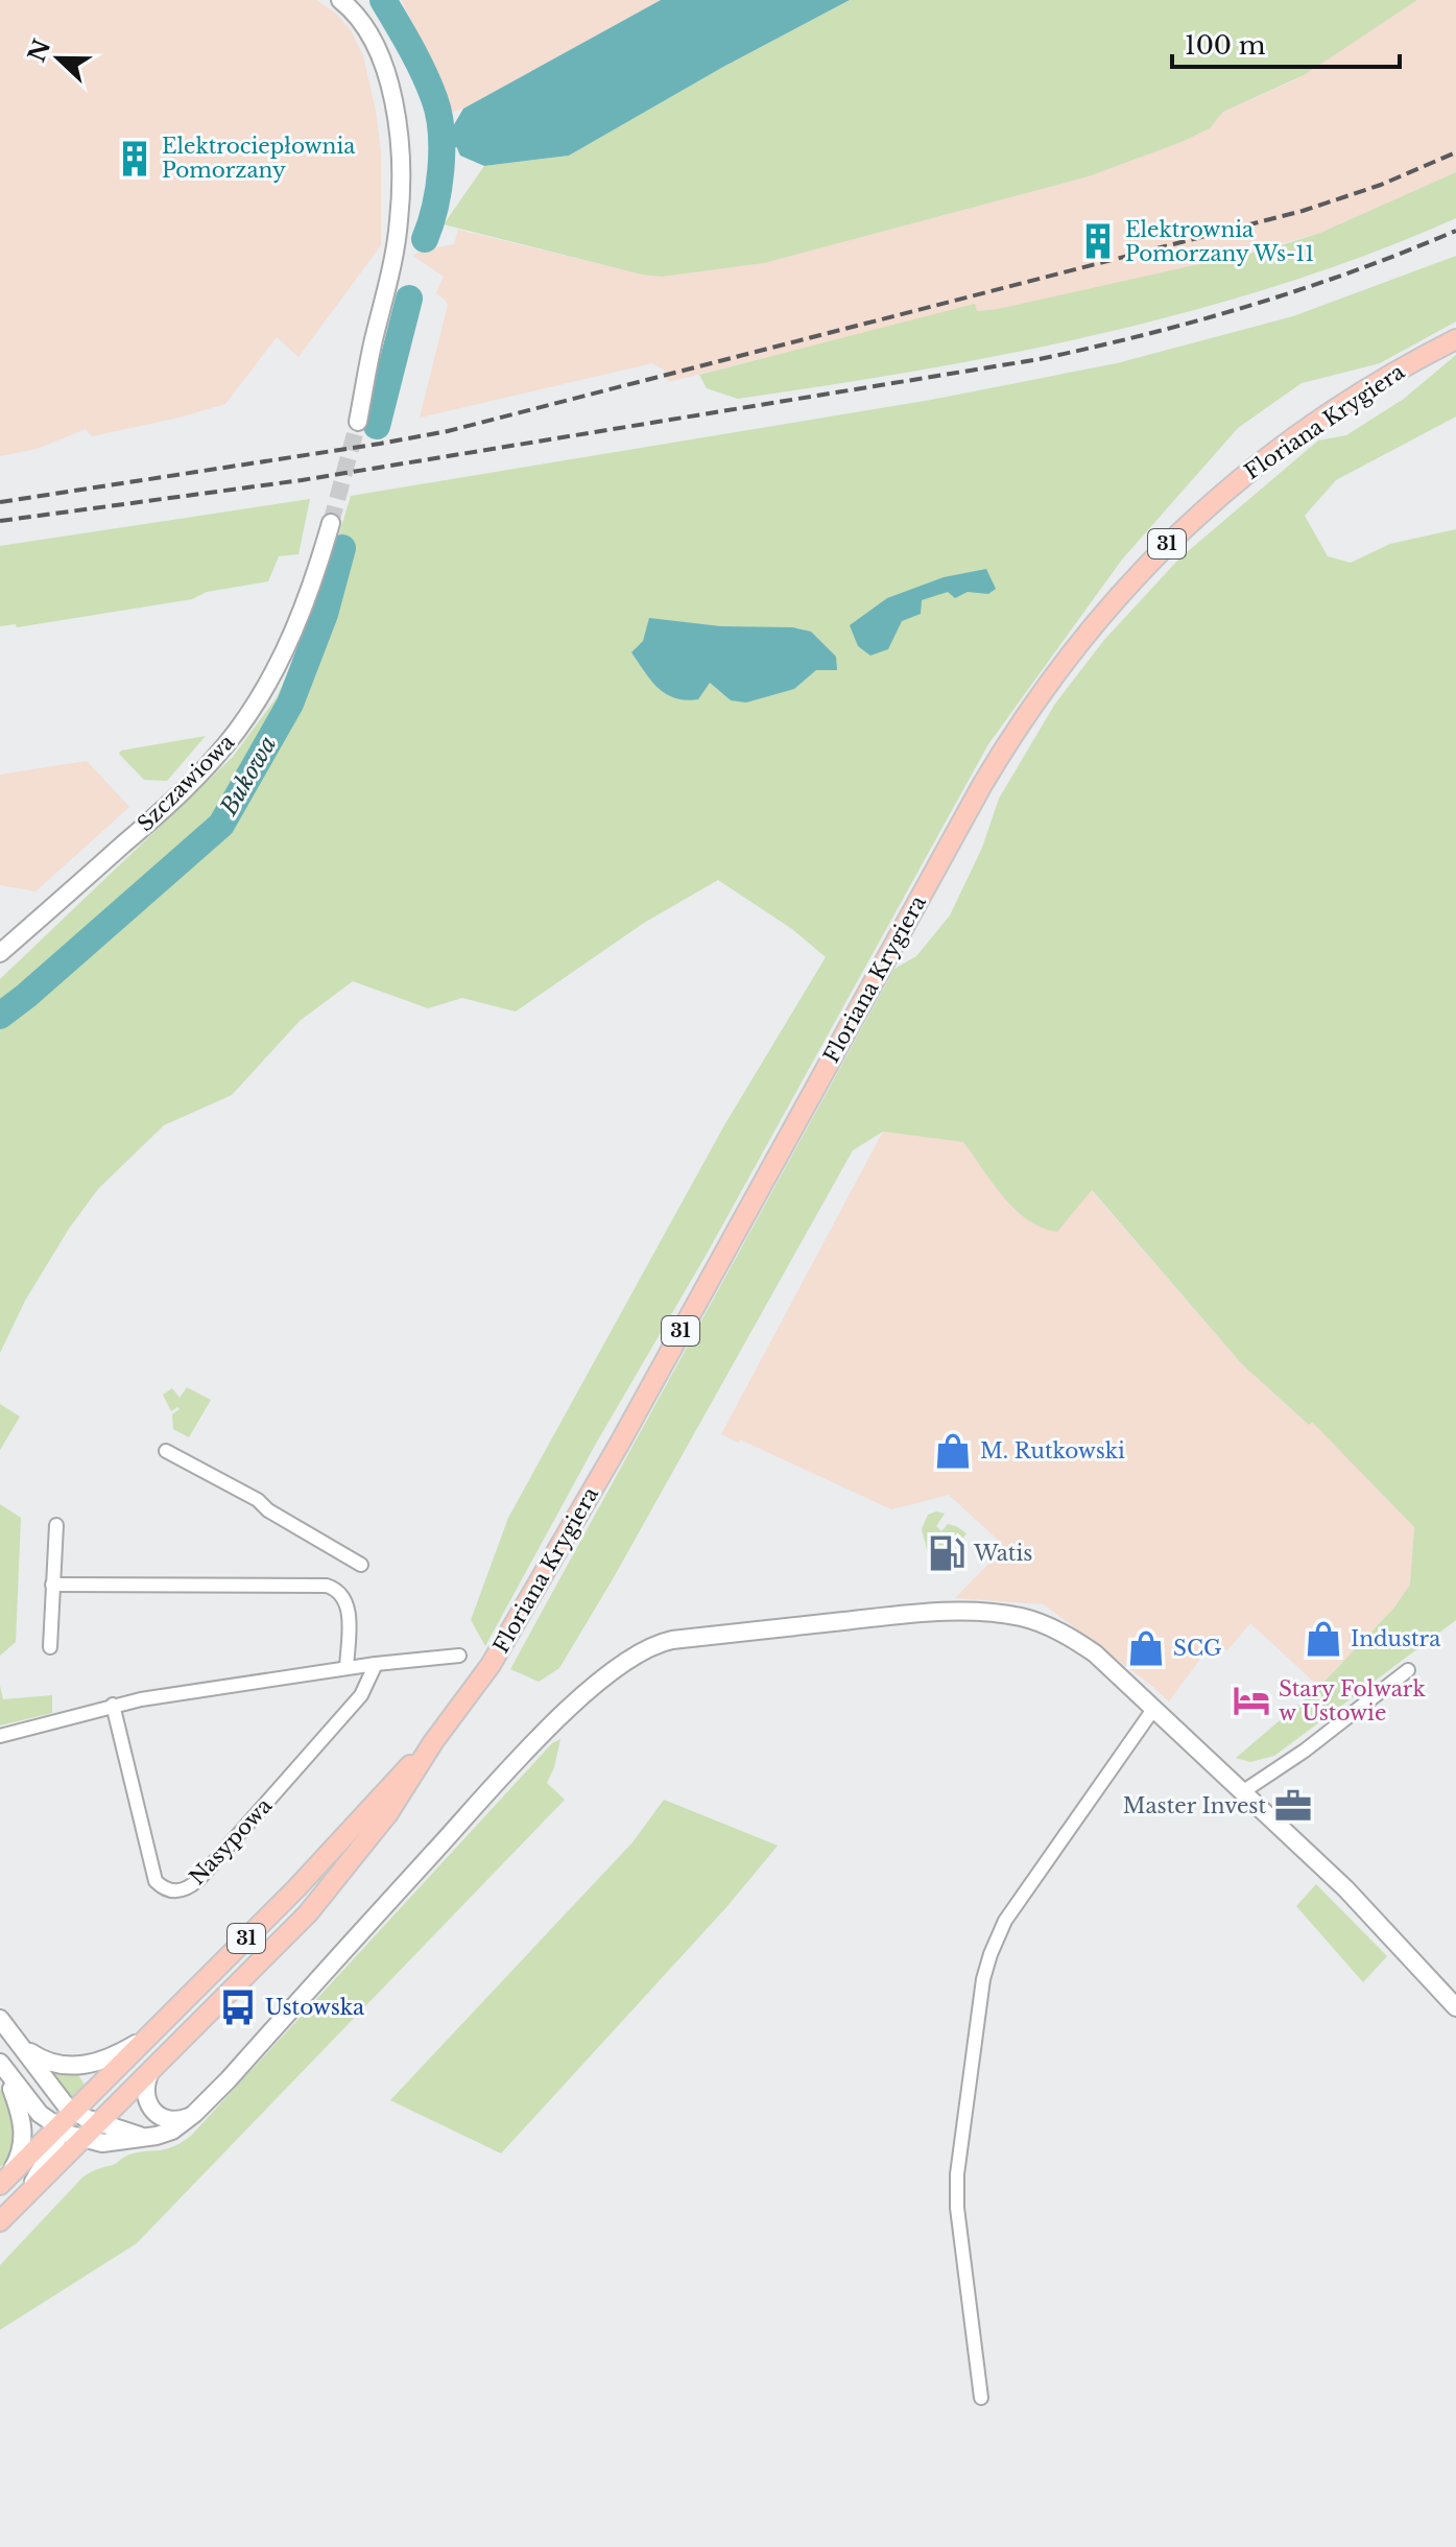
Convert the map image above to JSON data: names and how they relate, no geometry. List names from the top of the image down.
{
  "streets": {
    "main road": ["Floriana Krygiera", "31"],
    "street": ["Szczawiowa", "Nasypowa"]
  },
  "water": ["Bukowa"],
  "places": {
    "building": ["Elektrociepłownia Pomorzany", "Elektrownia Pomorzany Ws-11"],
    "shop": ["M. Rutkowski", "Industra", "SCG"],
    "fuel station": ["Watis"],
    "hotel": ["Stary Folwark w Ustowie"],
    "office": ["Master Invest"],
    "bus stop": ["Ustowska"]
  },
  "scale_bar": "100 m",
  "north": "left"
}
